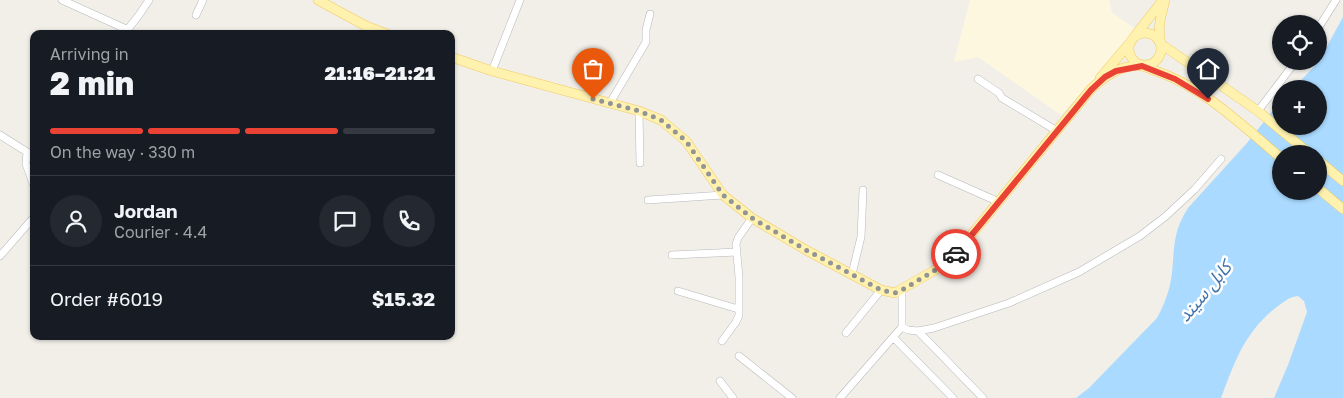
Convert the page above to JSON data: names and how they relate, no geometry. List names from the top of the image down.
{
  "water": ["کابل سيند"],
  "page": {
    "map_buttons": ["+", "−"],
    "heading": ["2 min", "Arriving in", "21:16–21:21"],
    "panel": [
      "Jordan",
      "Courier · 4.4",
      "Order #6019",
      "$15.32"
    ],
    "bar": "On the way · 330 m"
  }
}
